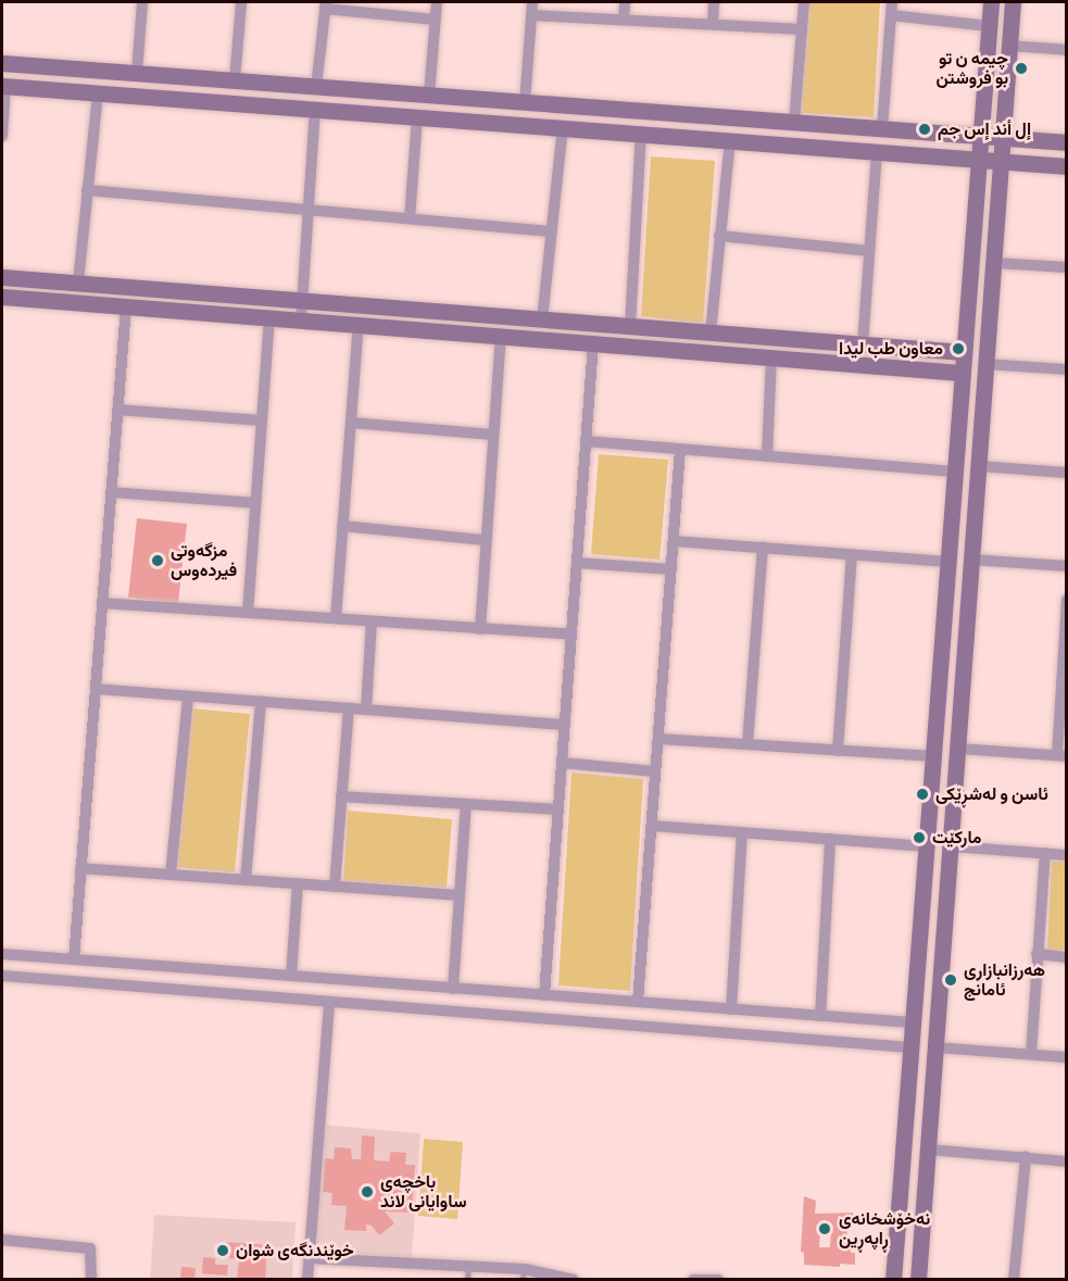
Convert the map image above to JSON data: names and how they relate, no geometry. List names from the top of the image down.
{
  "places": [
    "چیمه ن تو بو فروشتن",
    "إل أند إس جم",
    "معاون طب لیدا",
    "مزگە‌وتی فیردە‌وس",
    "ئاسن و لەشڕێکی",
    "مارکێت",
    "هەرزانبازاڕی ئامانج",
    "باخچەی ساوایانی لاند",
    "نەخۆشخانەی ڕاپەڕین",
    "خوێندنگەی شوان"
  ]
}
